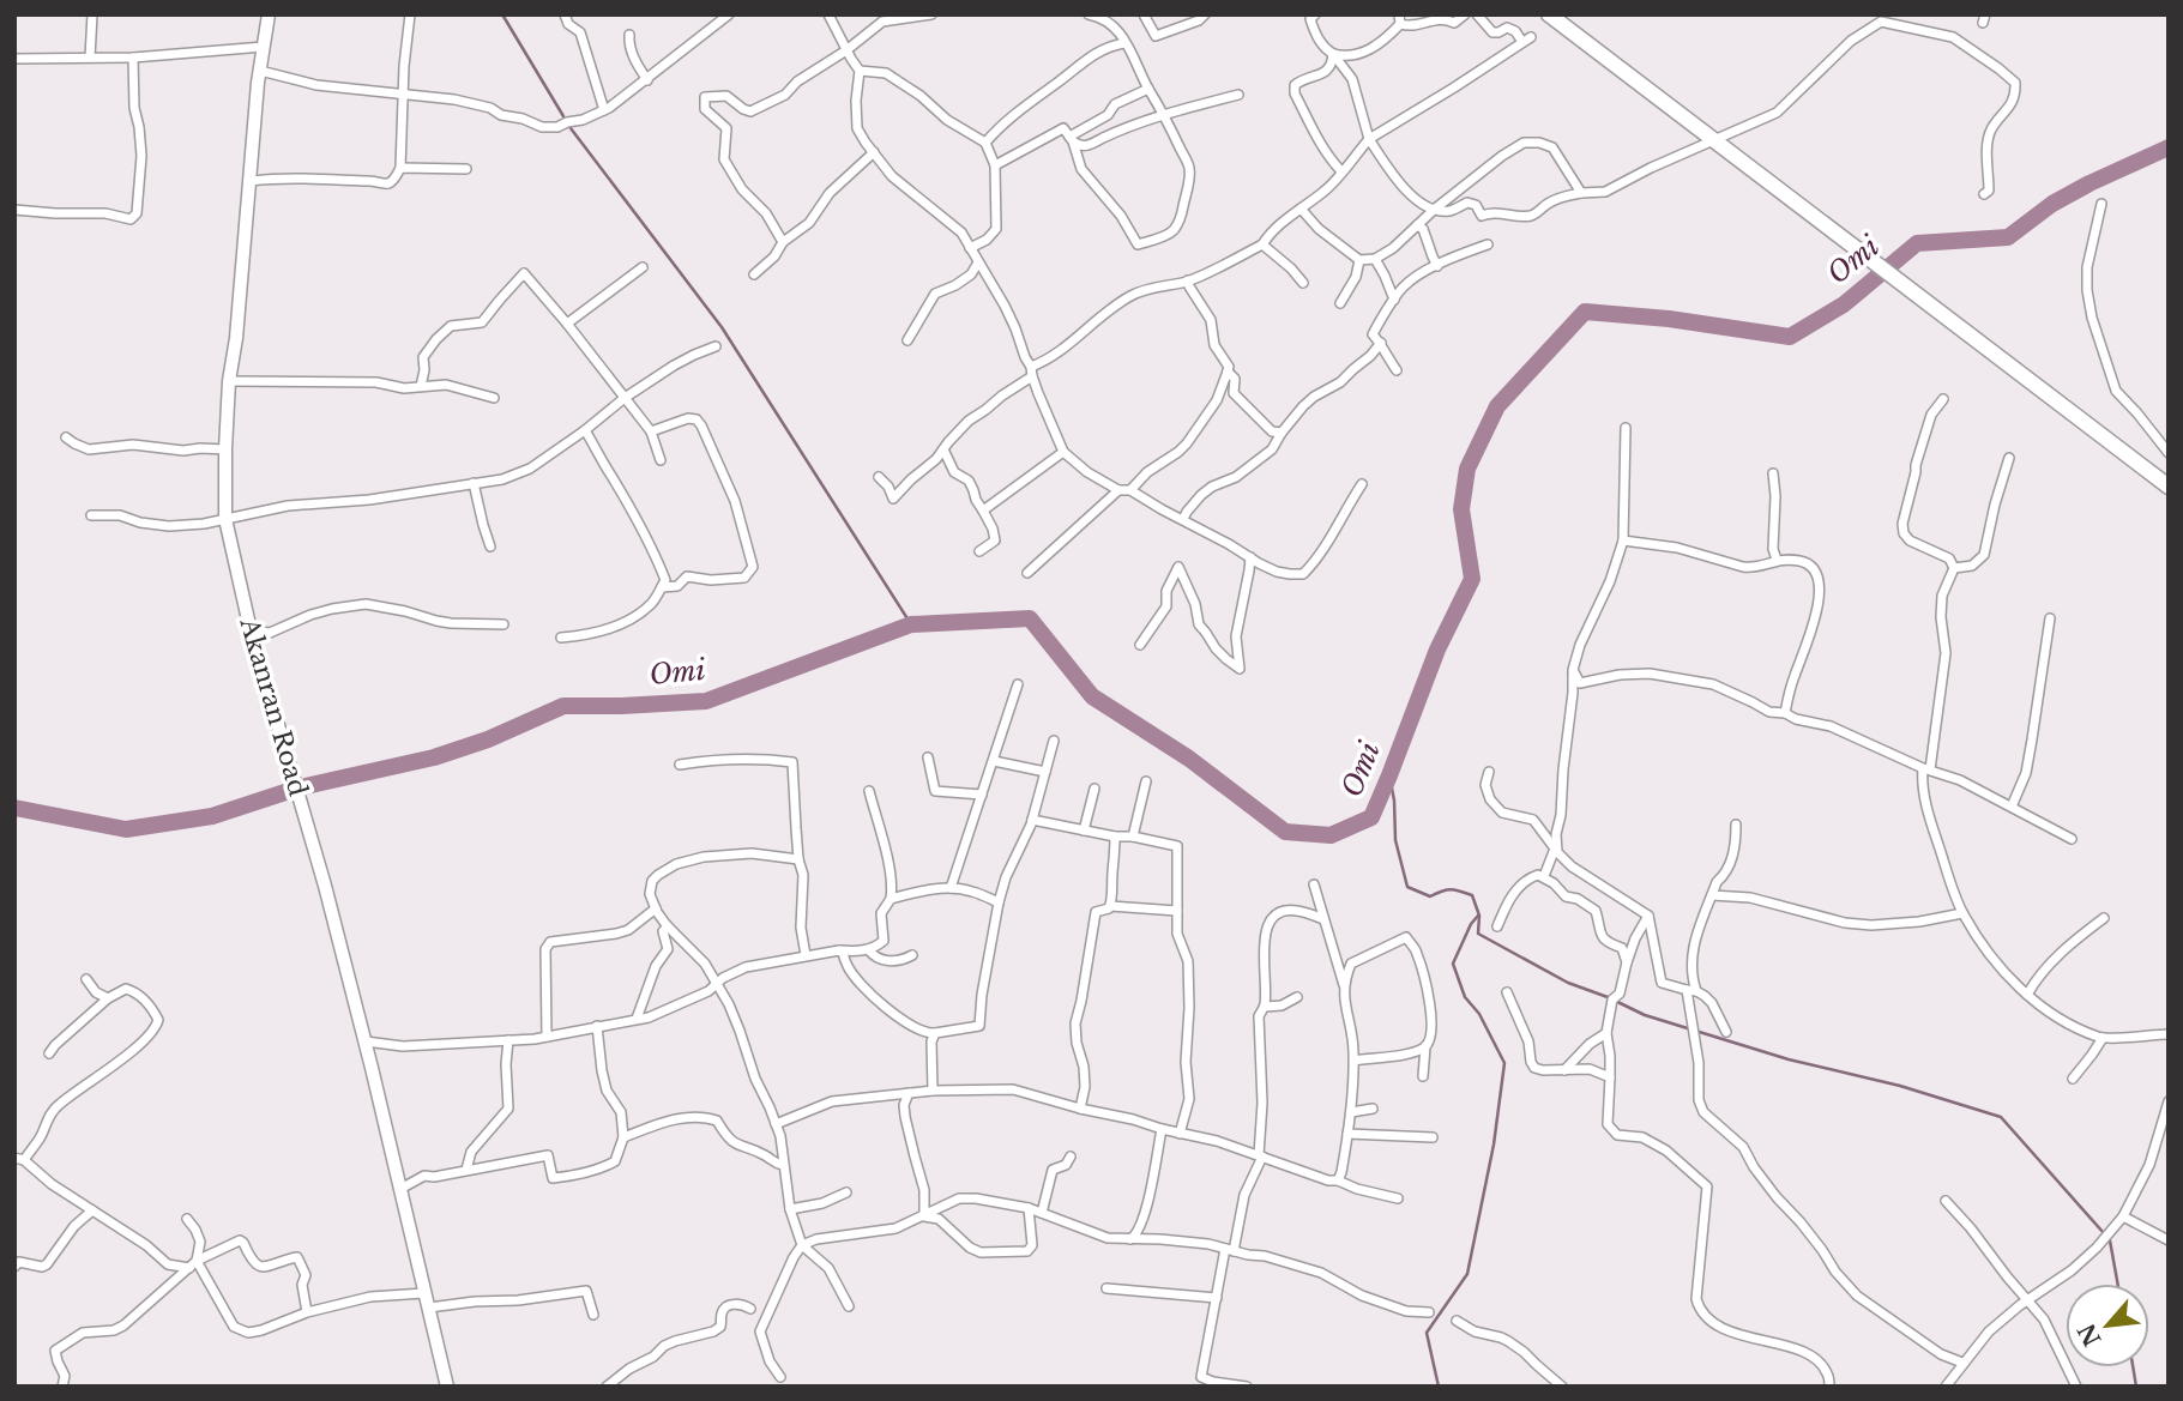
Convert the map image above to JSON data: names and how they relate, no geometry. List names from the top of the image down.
{
  "streets": {
    "main road": ["Akanran Road"]
  },
  "water": ["Omi"],
  "north": "bottom left"
}
